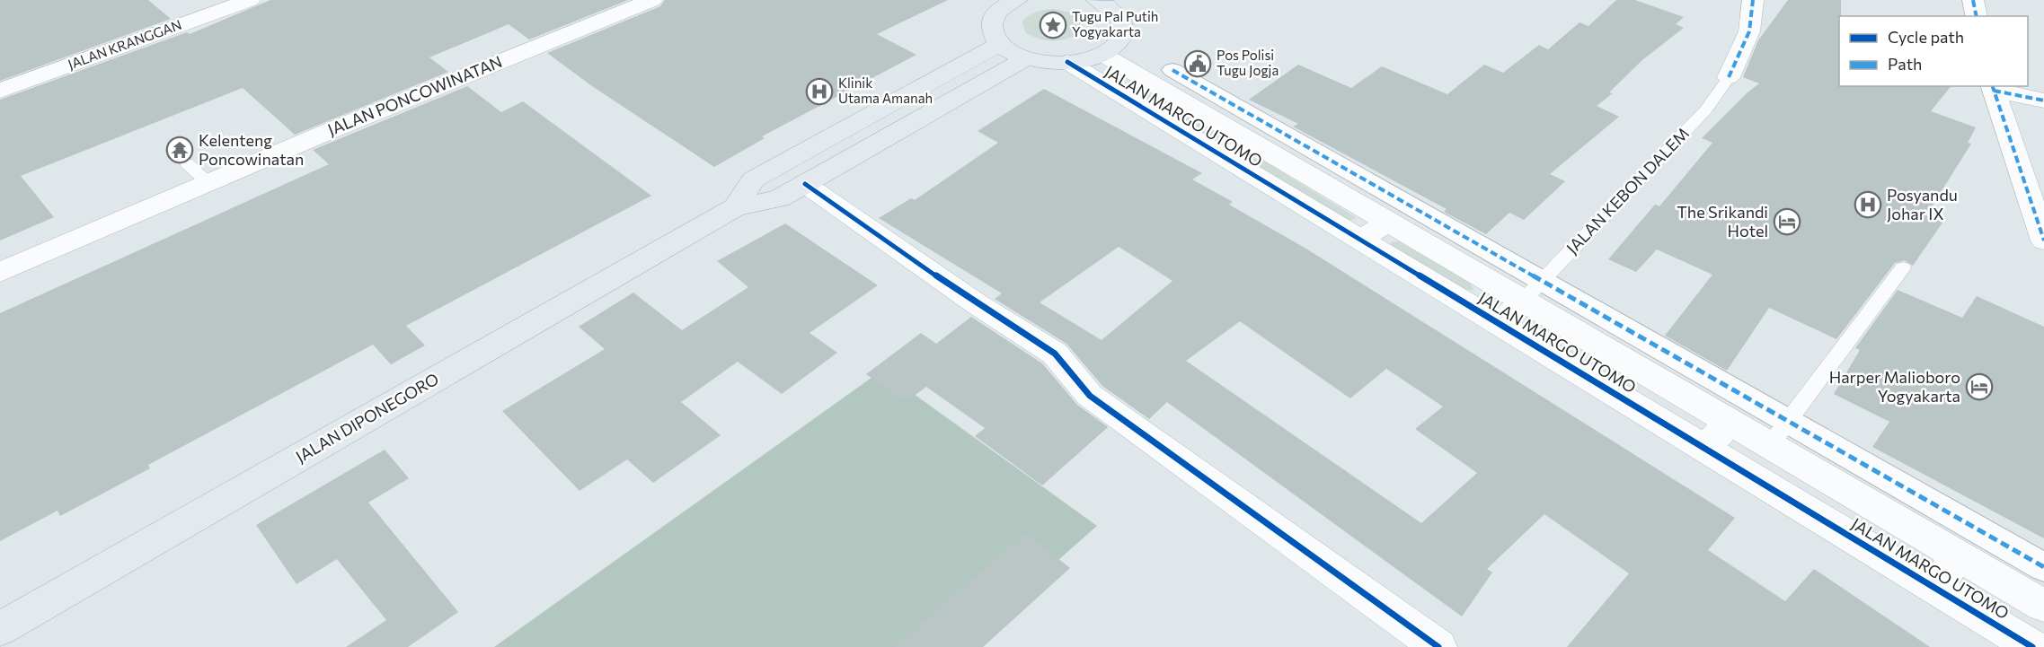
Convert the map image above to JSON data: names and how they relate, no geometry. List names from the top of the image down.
{
  "streets": {
    "main road": ["JALAN DIPONEGORO"],
    "street": ["JALAN KRANGGAN", "JALAN PONCOWINATAN", "JALAN MARGO UTOMO"],
    "lane": ["JALAN KEBON DALEM"]
  },
  "crossings": [
    ["JALAN MARGO UTOMO", "JALAN KEBON DALEM"]
  ],
  "places": {
    "place": ["Tugu Pal Putih Yogyakarta"],
    "public building": ["Pos Polisi Tugu Jogja"],
    "hospital": ["Klinik Utama Amanah", "Posyandu Johar IX"],
    "temple": ["Kelenteng Poncowinatan"],
    "hotel": ["The Srikandi Hotel", "Harper Malioboro Yogyakarta"]
  },
  "legend": ["Cycle path", "Path"]
}
